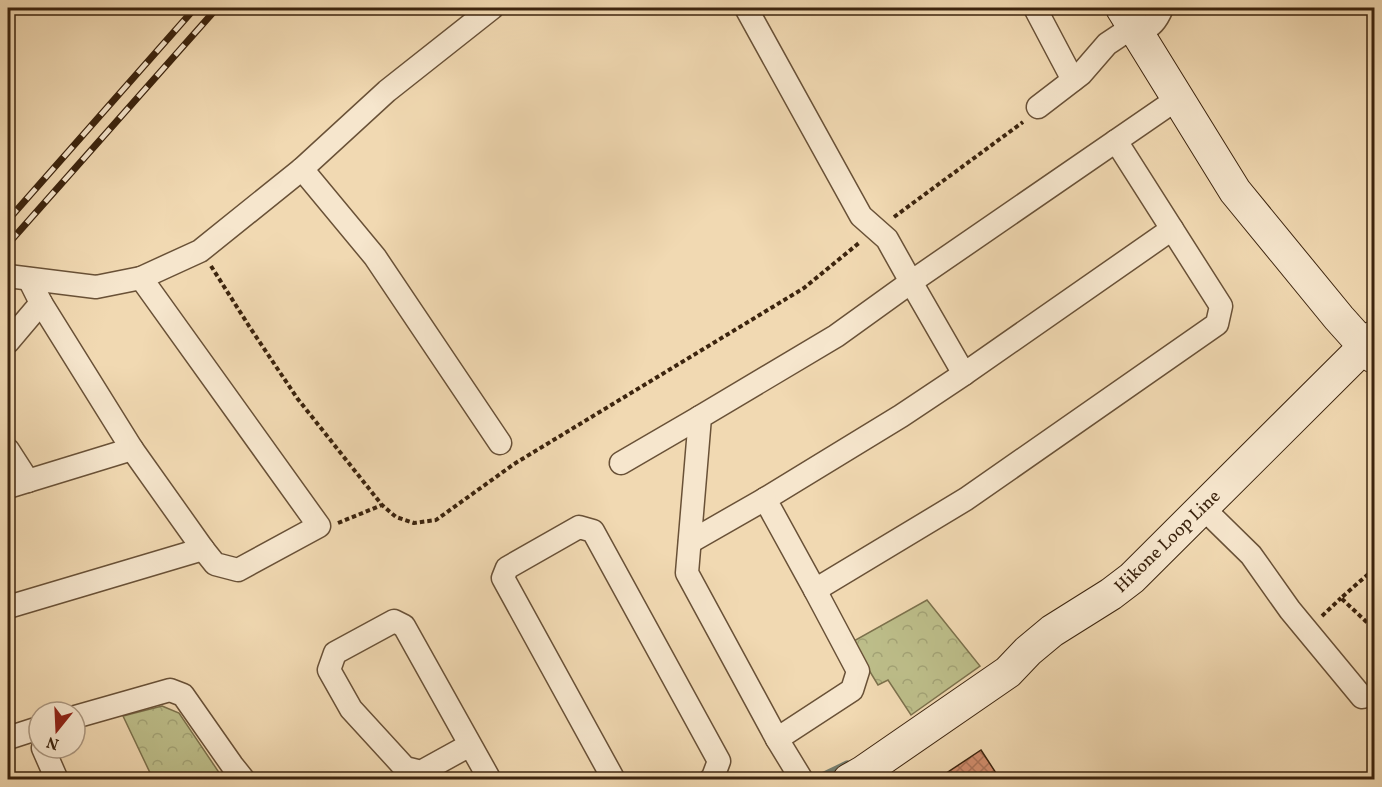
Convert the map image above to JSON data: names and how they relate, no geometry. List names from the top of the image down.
{
  "streets": {
    "main road": ["Hikone Loop Line"]
  },
  "north": "bottom"
}
